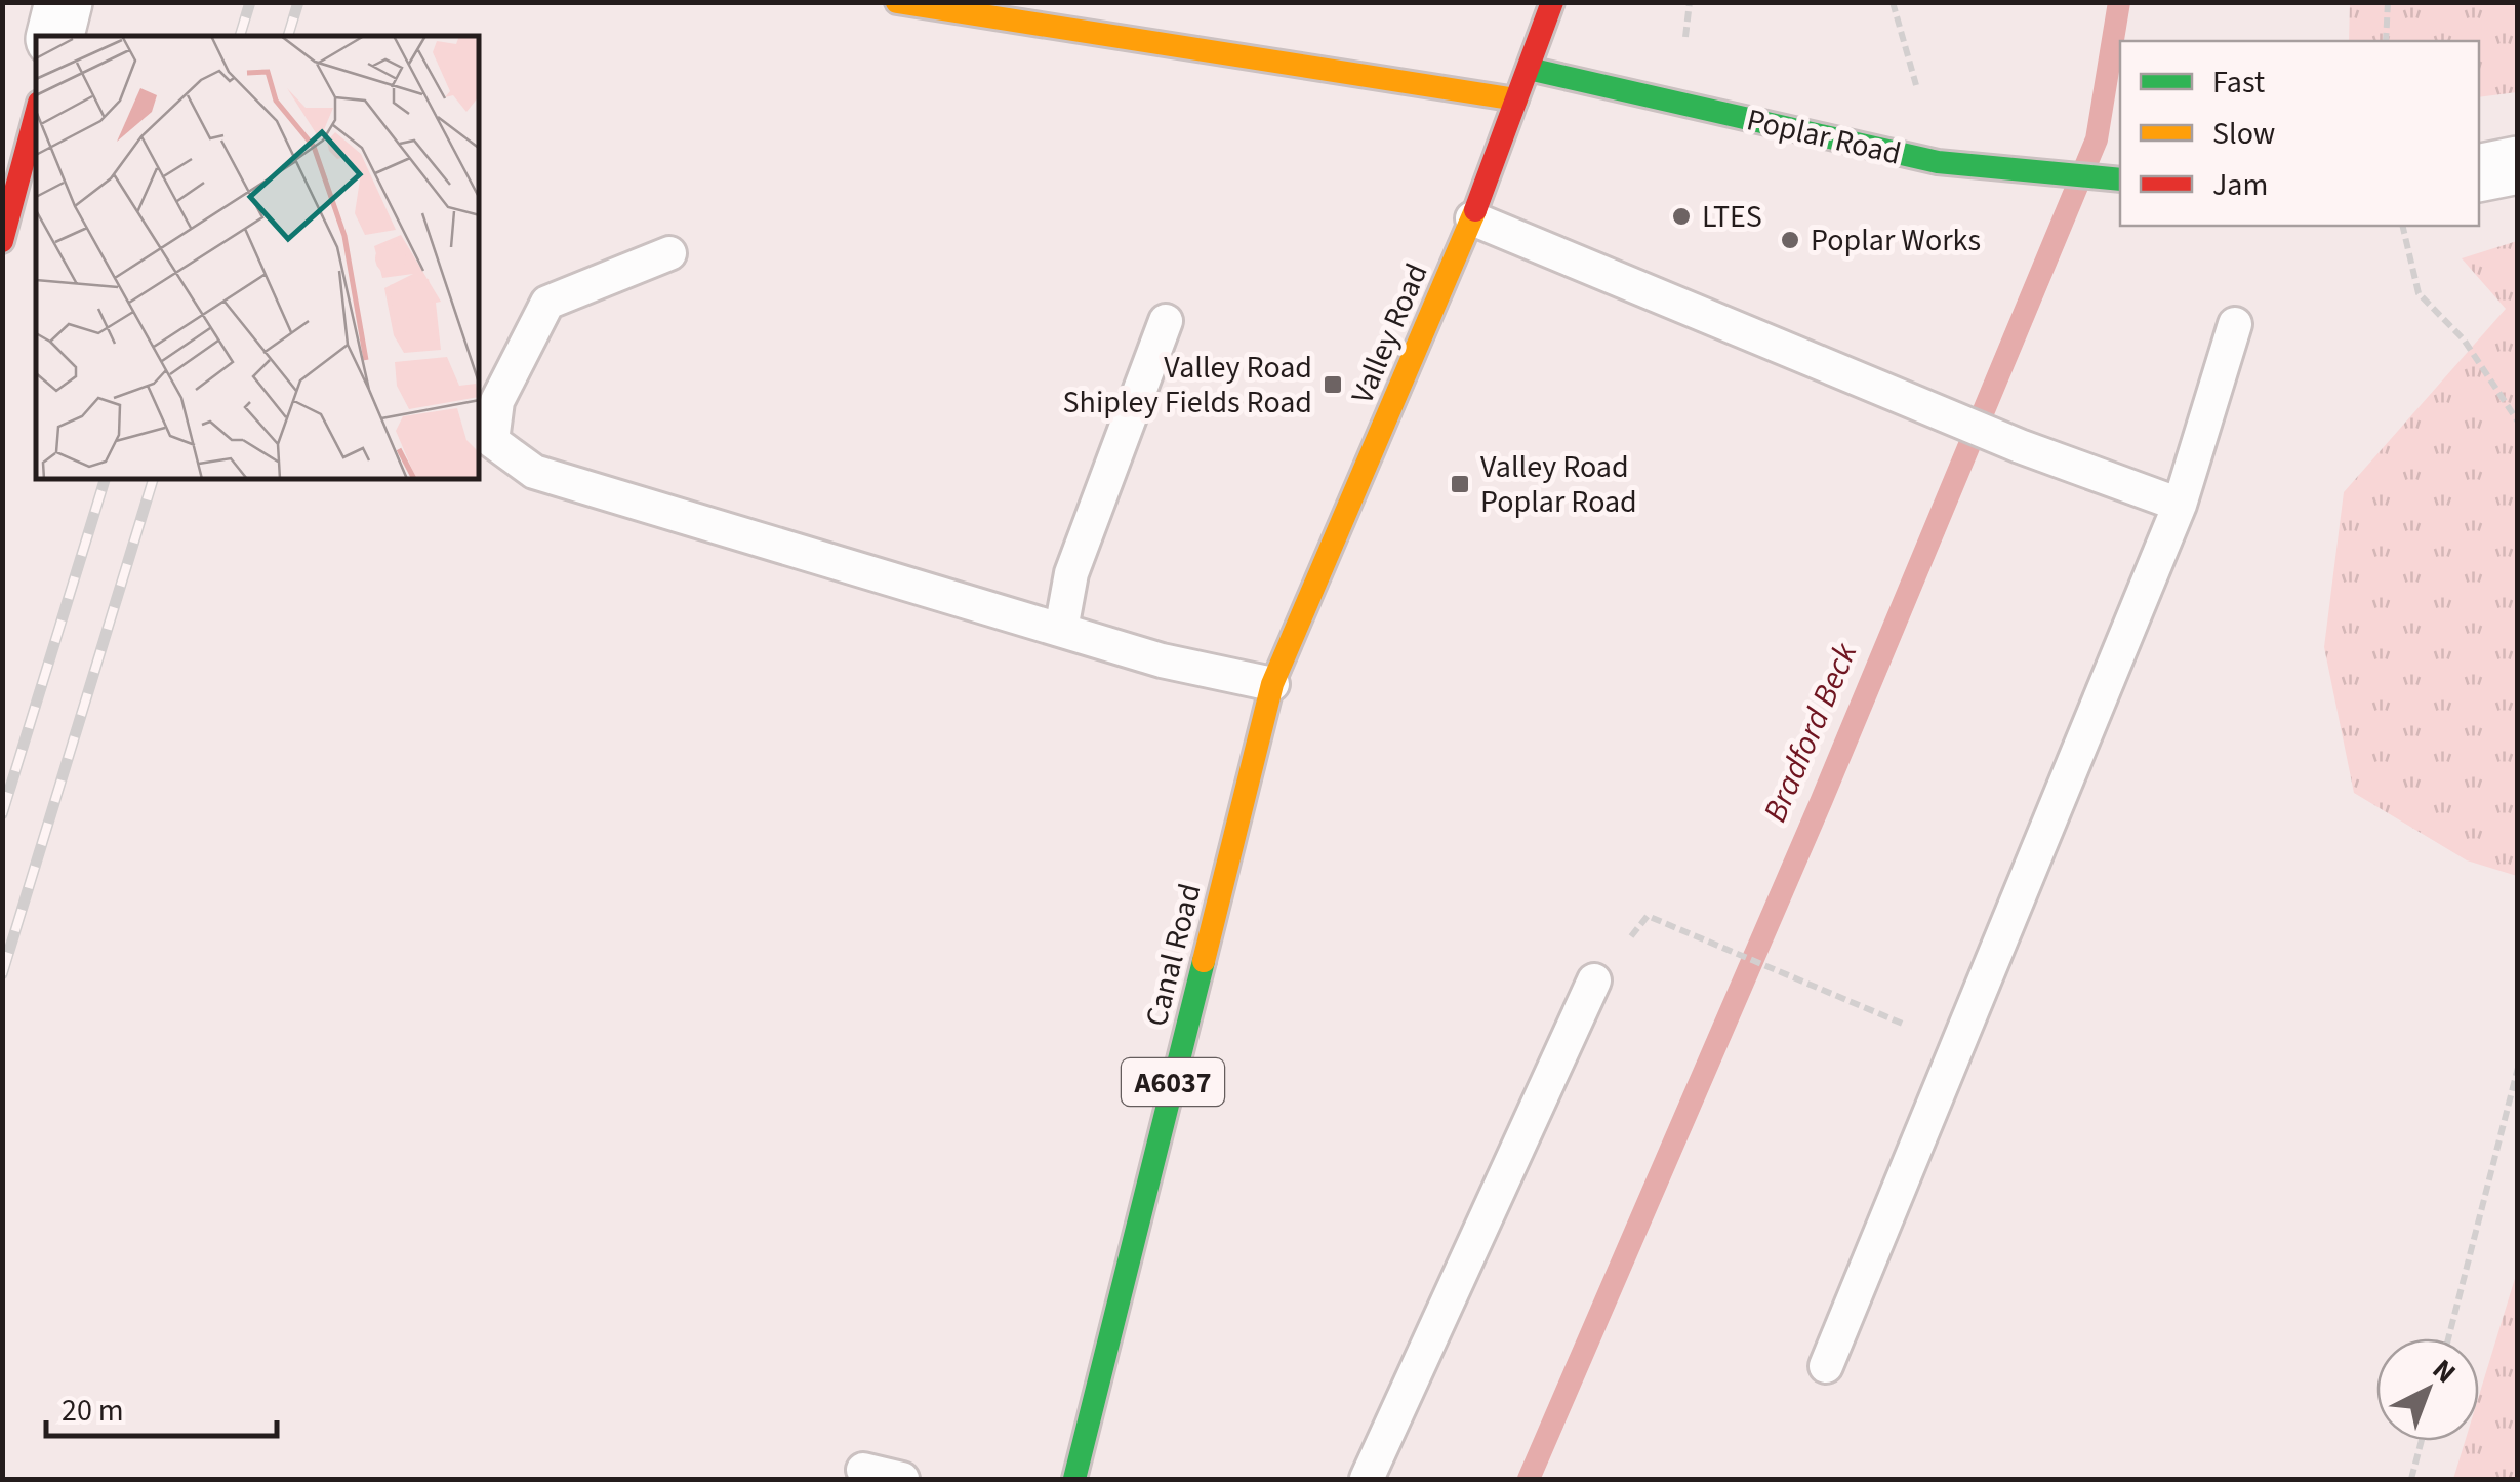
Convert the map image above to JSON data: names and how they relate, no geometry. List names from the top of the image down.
{
  "streets": {
    "main road": [
      "Poplar Road",
      "Valley Road",
      "Canal Road",
      "A6037"
    ]
  },
  "crossings": [
    ["Poplar Road", "Valley Road"],
    ["Valley Road", "Canal Road"]
  ],
  "water": ["Bradford Beck"],
  "places": {
    "other": ["LTES", "Poplar Works"],
    "transit": ["Valley Road Shipley Fields Road", "Valley Road Poplar Road"]
  },
  "legend": ["Fast", "Slow", "Jam"],
  "scale_bar": "20 m",
  "north": "top right"
}
